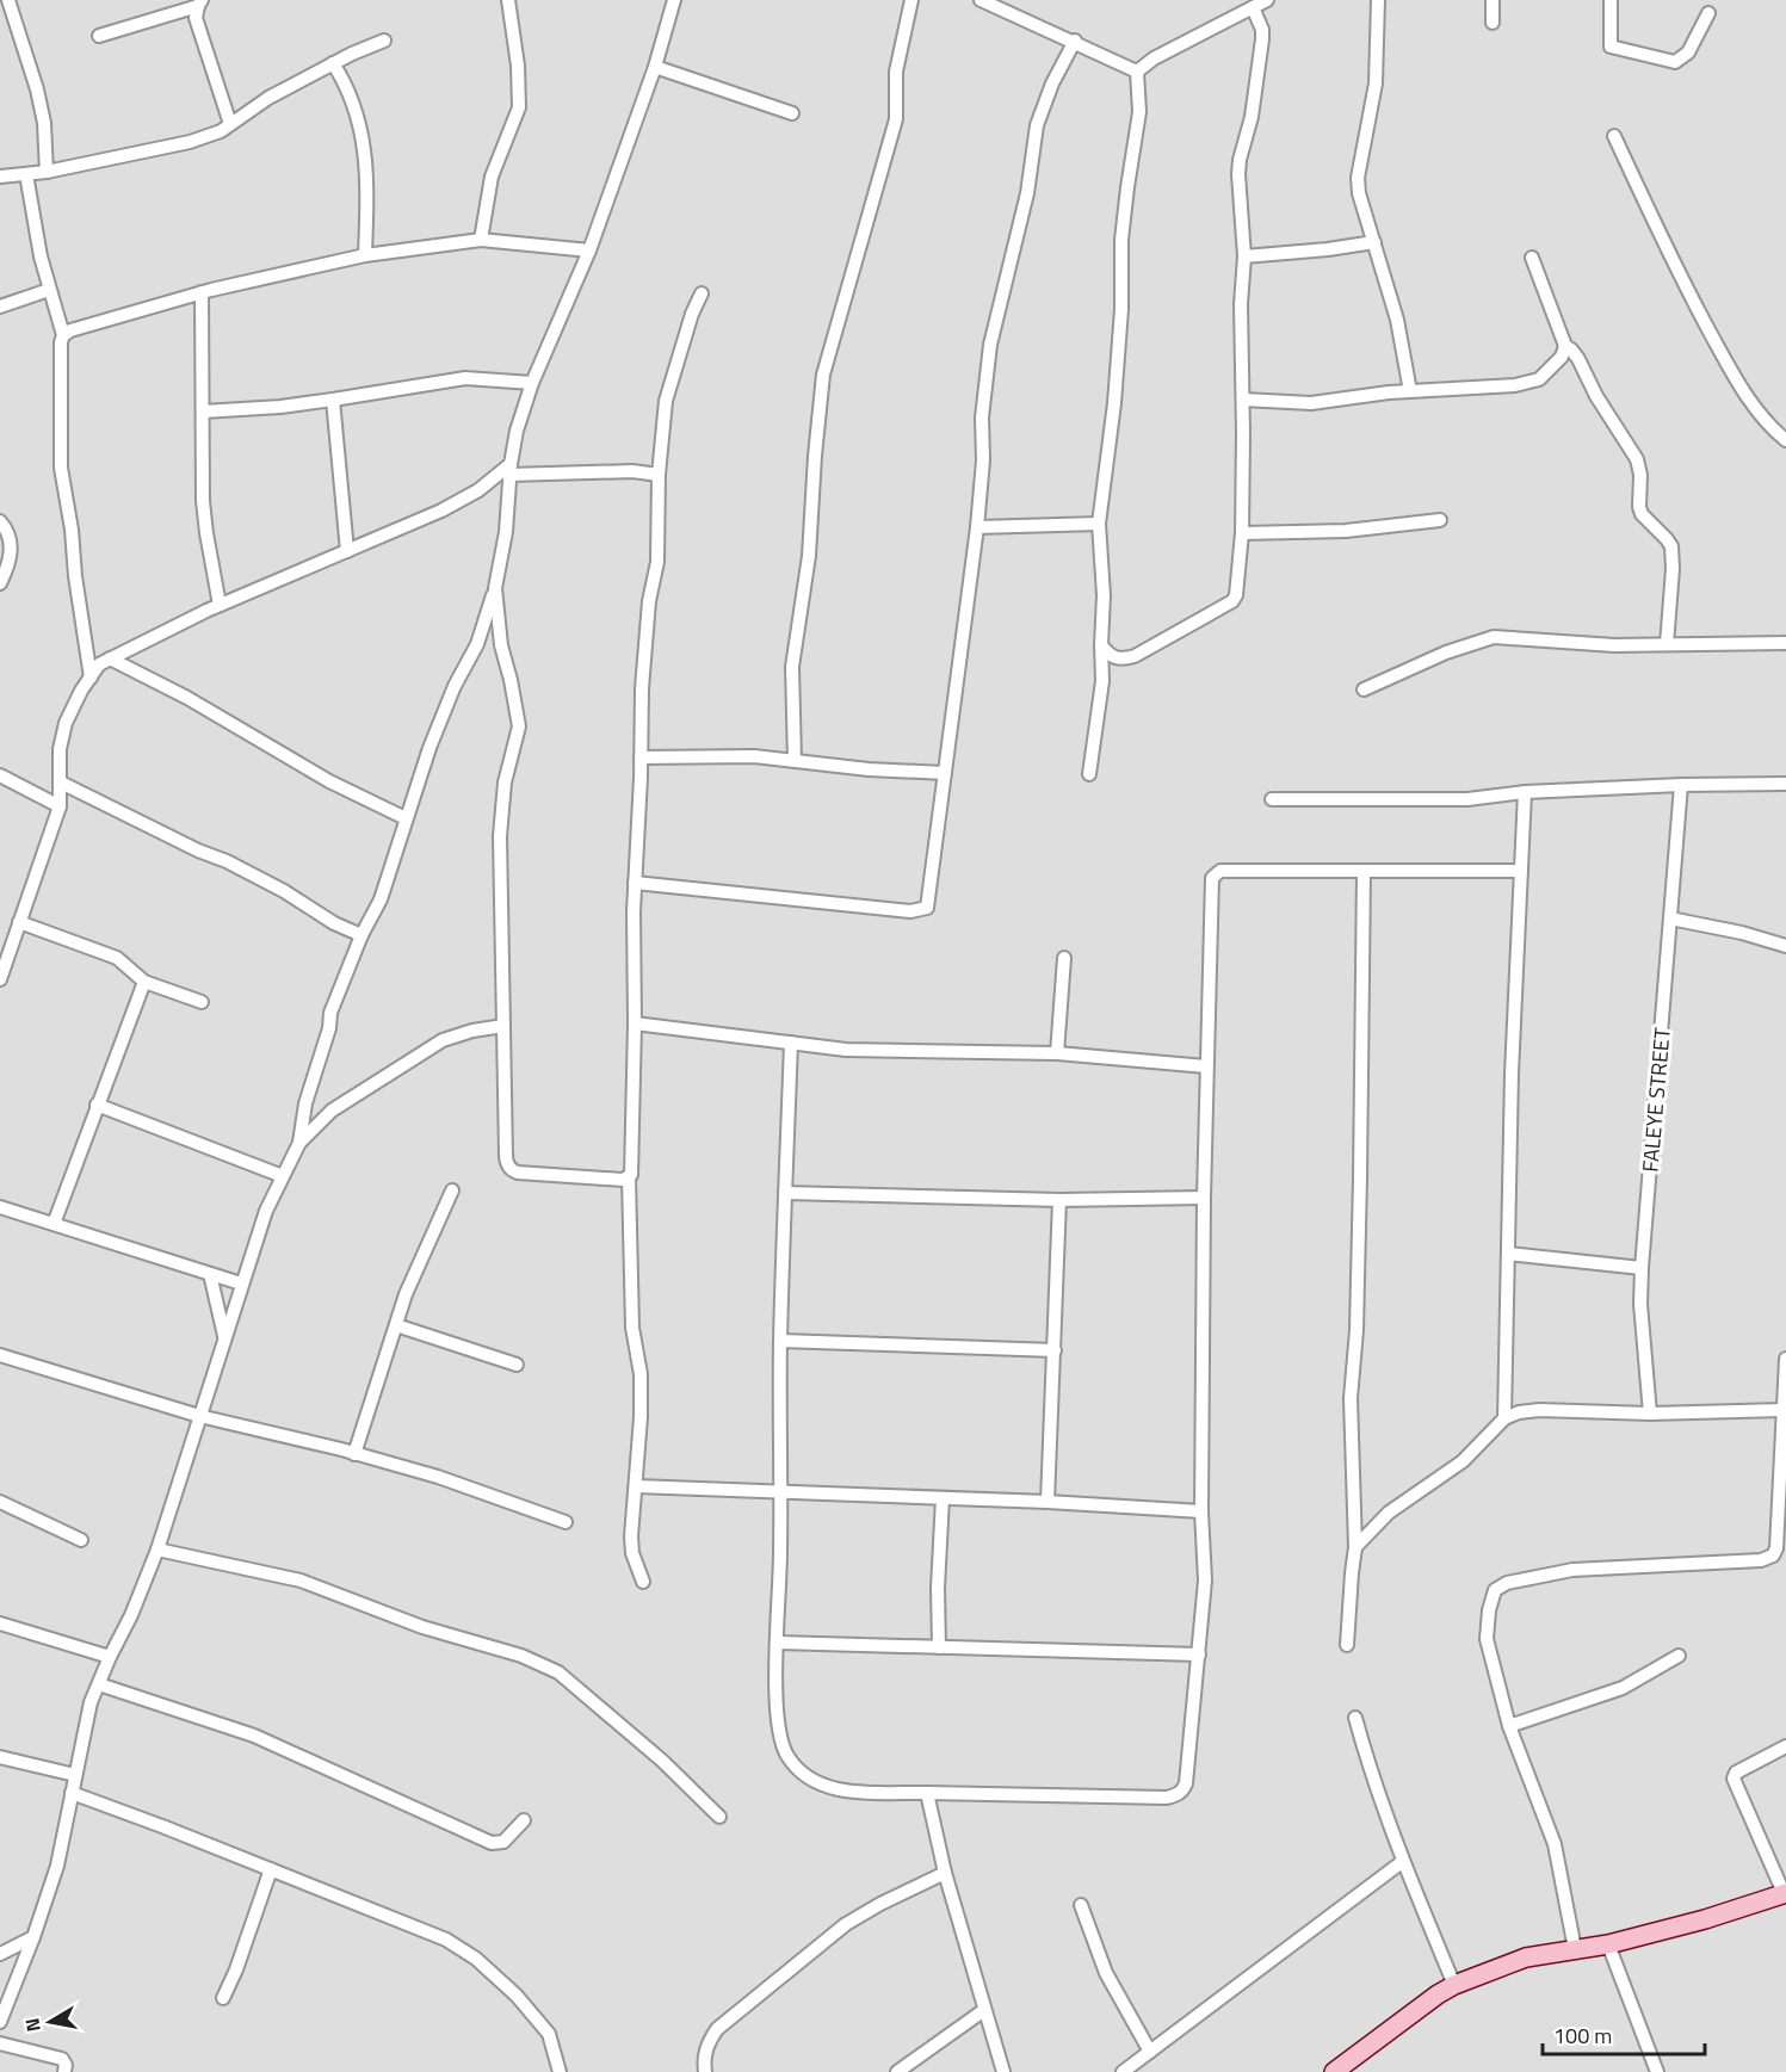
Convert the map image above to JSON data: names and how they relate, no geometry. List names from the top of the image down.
{
  "streets": {
    "street": ["FALEYE STREET"]
  },
  "scale_bar": "100 m",
  "north": "left"
}
